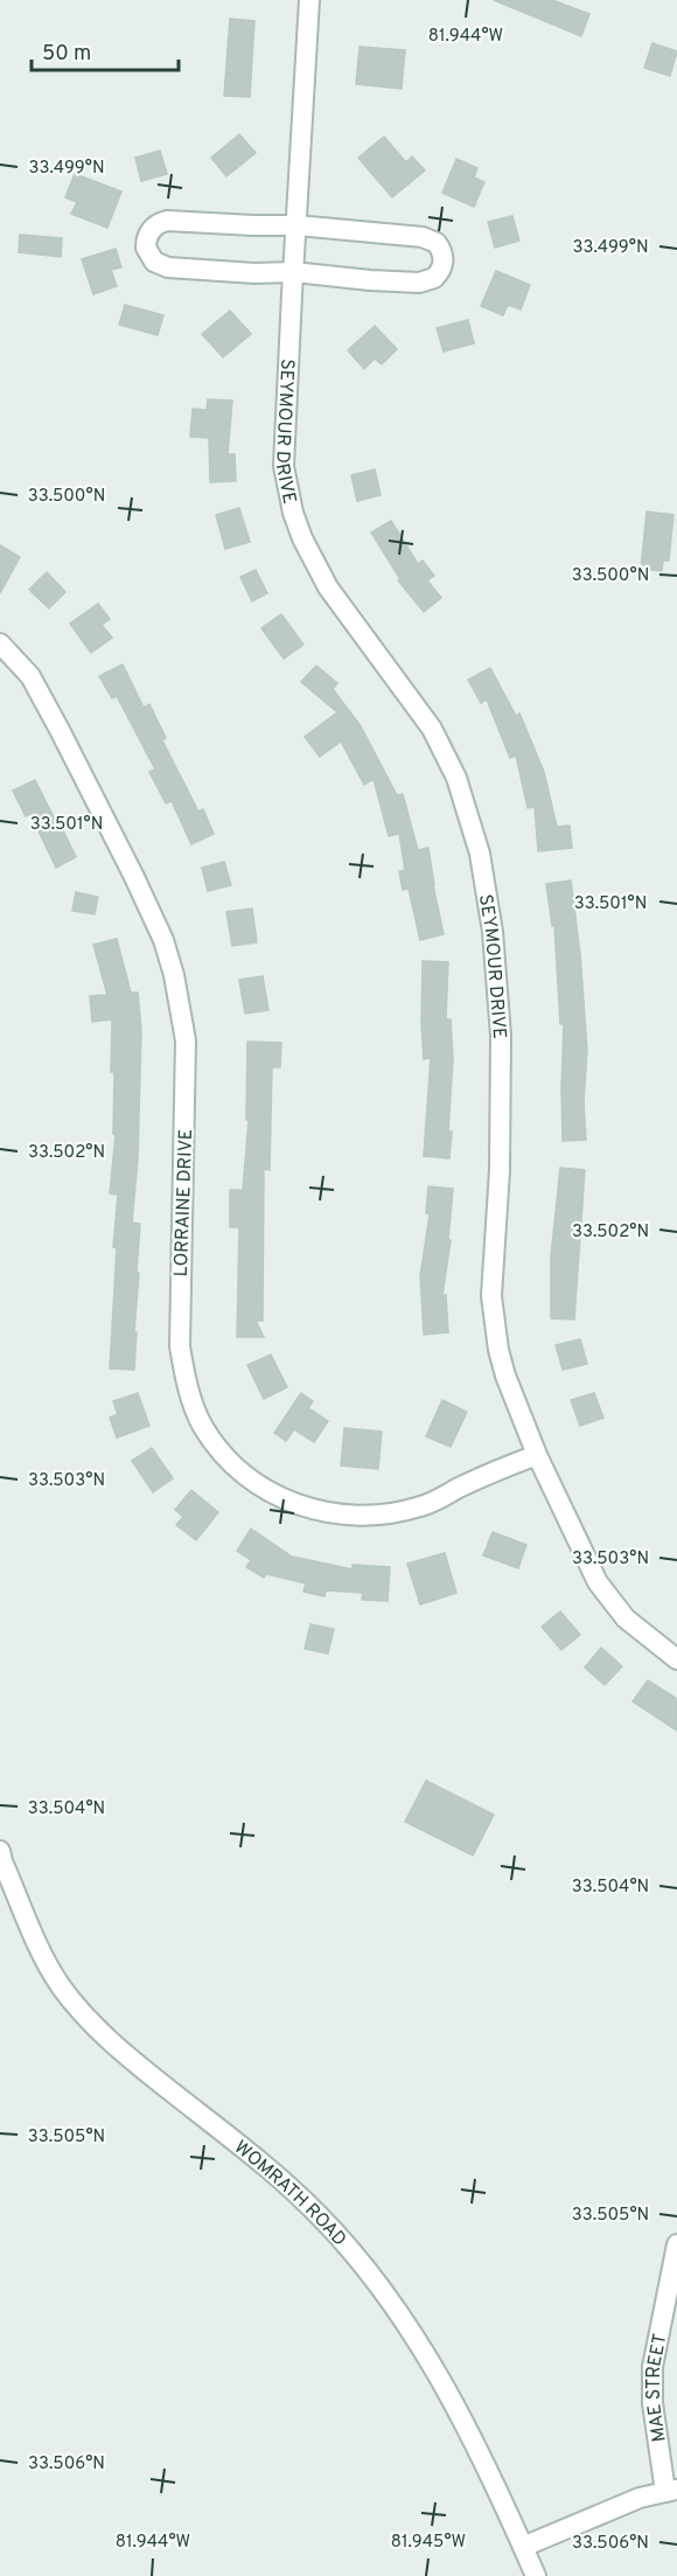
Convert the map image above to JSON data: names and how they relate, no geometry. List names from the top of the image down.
{
  "streets": {
    "street": [
      "SEYMOUR DRIVE",
      "LORRAINE DRIVE",
      "WOMRATH ROAD",
      "MAE STREET"
    ]
  },
  "crossings": [
    ["SEYMOUR DRIVE", "LORRAINE DRIVE"]
  ],
  "scale_bar": "50 m",
  "coordinates": [
    "81.944°W",
    "33.499°N",
    "33.500°N",
    "33.501°N",
    "33.502°N",
    "33.503°N",
    "33.504°N",
    "33.505°N",
    "33.506°N",
    "81.945°W"
  ]
}
